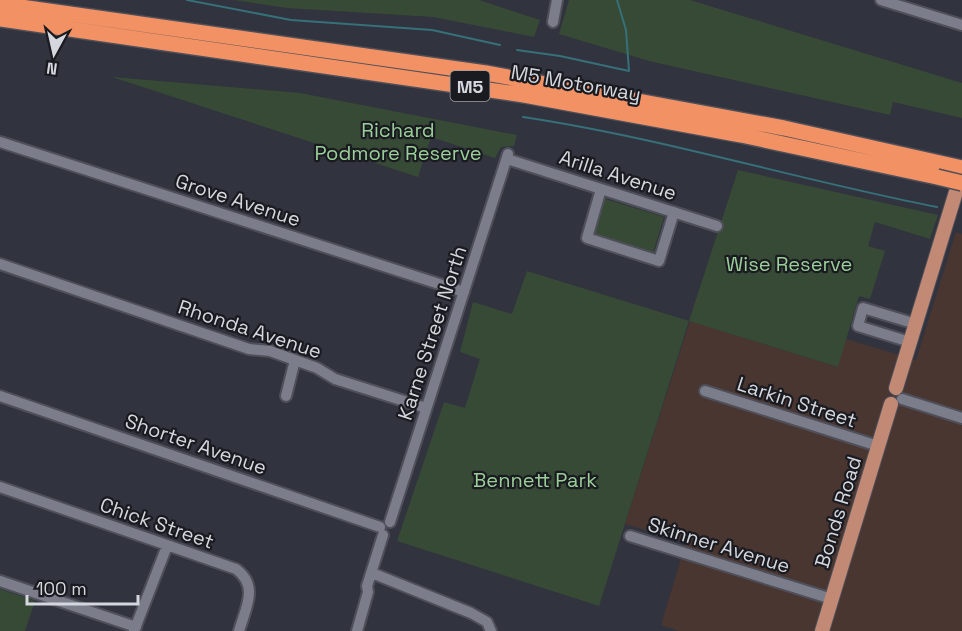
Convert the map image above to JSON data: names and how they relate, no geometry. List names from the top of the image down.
{
  "streets": {
    "highway": ["M5 Motorway", "M5"],
    "main road": ["Bonds Road"],
    "street": [
      "Arilla Avenue",
      "Grove Avenue",
      "Rhonda Avenue",
      "Karne Street North",
      "Larkin Street",
      "Shorter Avenue",
      "Chick Street",
      "Skinner Avenue"
    ]
  },
  "crossings": [
    ["M5 Motorway", "Bonds Road"],
    ["Arilla Avenue", "Karne Street North"],
    ["Grove Avenue", "Karne Street North"],
    ["Rhonda Avenue", "Karne Street North"],
    ["Karne Street North", "Shorter Avenue"],
    ["Larkin Street", "Bonds Road"],
    ["Bonds Road", "Skinner Avenue"]
  ],
  "parks": ["Richard Podmore Reserve", "Wise Reserve", "Bennett Park"],
  "scale_bar": "100 m",
  "north": "bottom"
}
